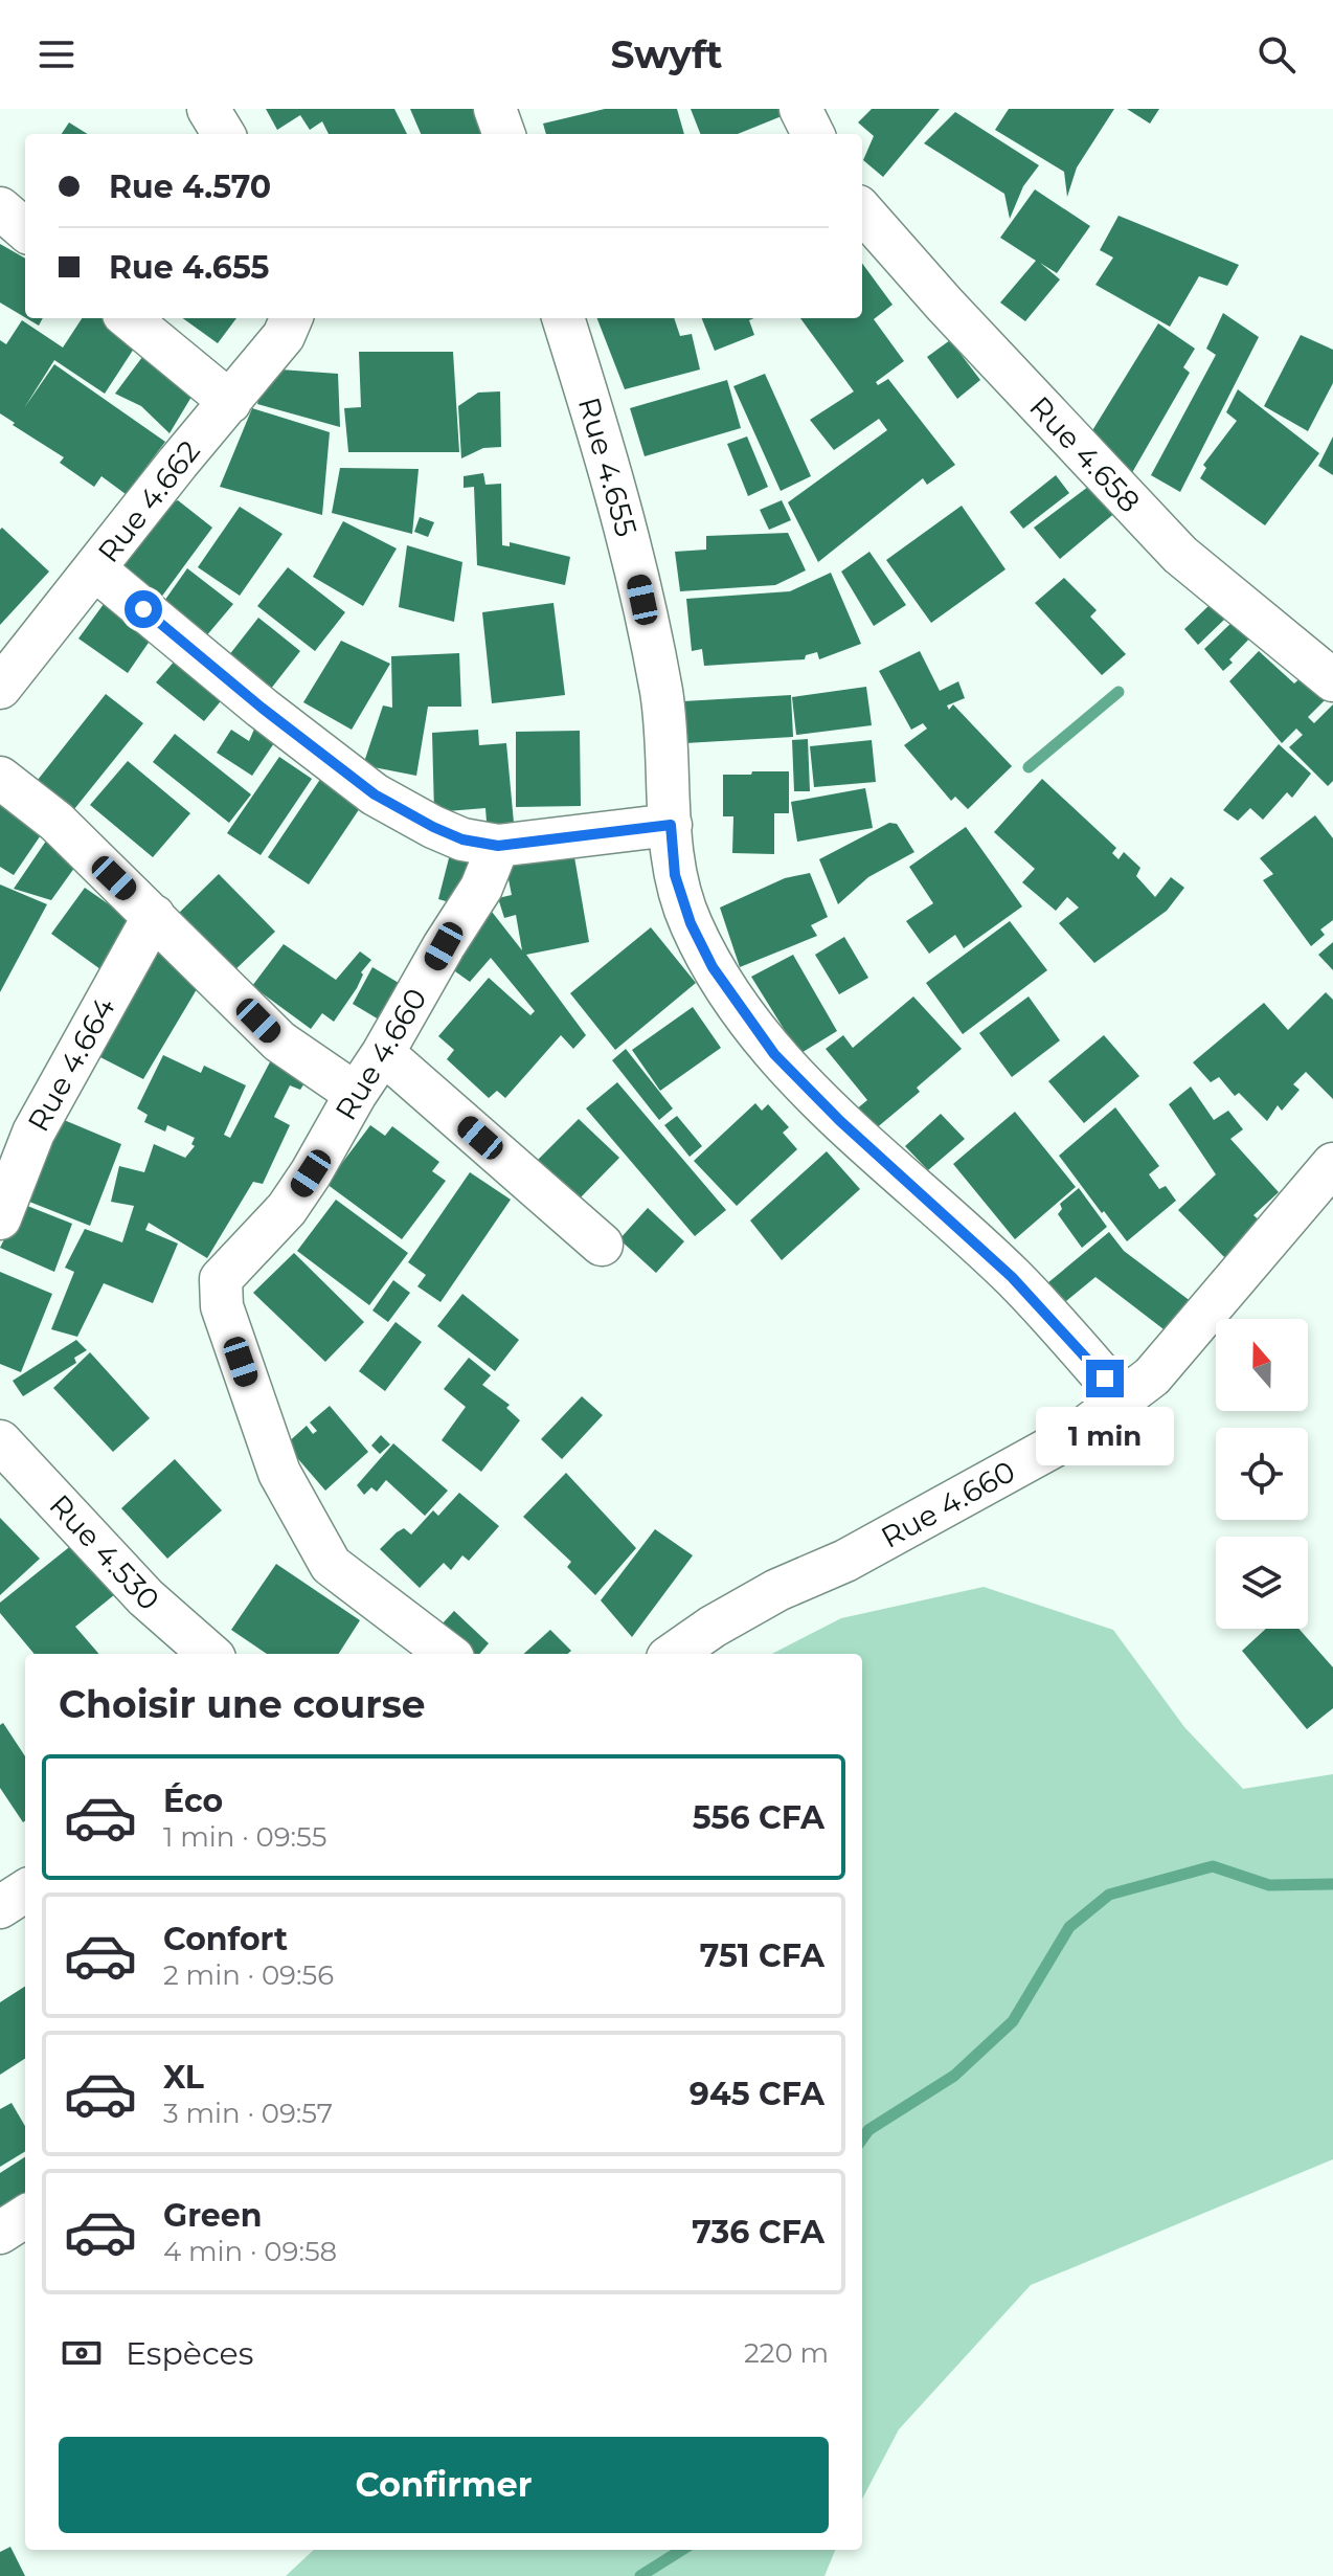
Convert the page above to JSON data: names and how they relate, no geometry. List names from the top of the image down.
{
  "streets": {
    "street": [
      "Rue 4.658",
      "Rue 4.655",
      "Rue 4.662",
      "Rue 4.660",
      "Rue 4.664",
      "Rue 4.530"
    ]
  },
  "crossings": [
    ["Rue 4.655", "Rue 4.660"]
  ],
  "north": "top",
  "page": {
    "header": "Swyft",
    "banner": ["Rue 4.570", "Rue 4.655"],
    "bubble": "1 min",
    "heading": "Choisir une course",
    "list": [
      {
        "name": "Éco",
        "note": "1 min · 09:55",
        "value": "556 CFA"
      },
      {
        "name": "Confort",
        "note": "2 min · 09:56",
        "value": "751 CFA"
      },
      {
        "name": "XL",
        "note": "3 min · 09:57",
        "value": "945 CFA"
      },
      {
        "name": "Green",
        "note": "4 min · 09:58",
        "value": "736 CFA"
      }
    ],
    "pay": ["Espèces", "220 m"],
    "buttons": "Confirmer"
  }
}
